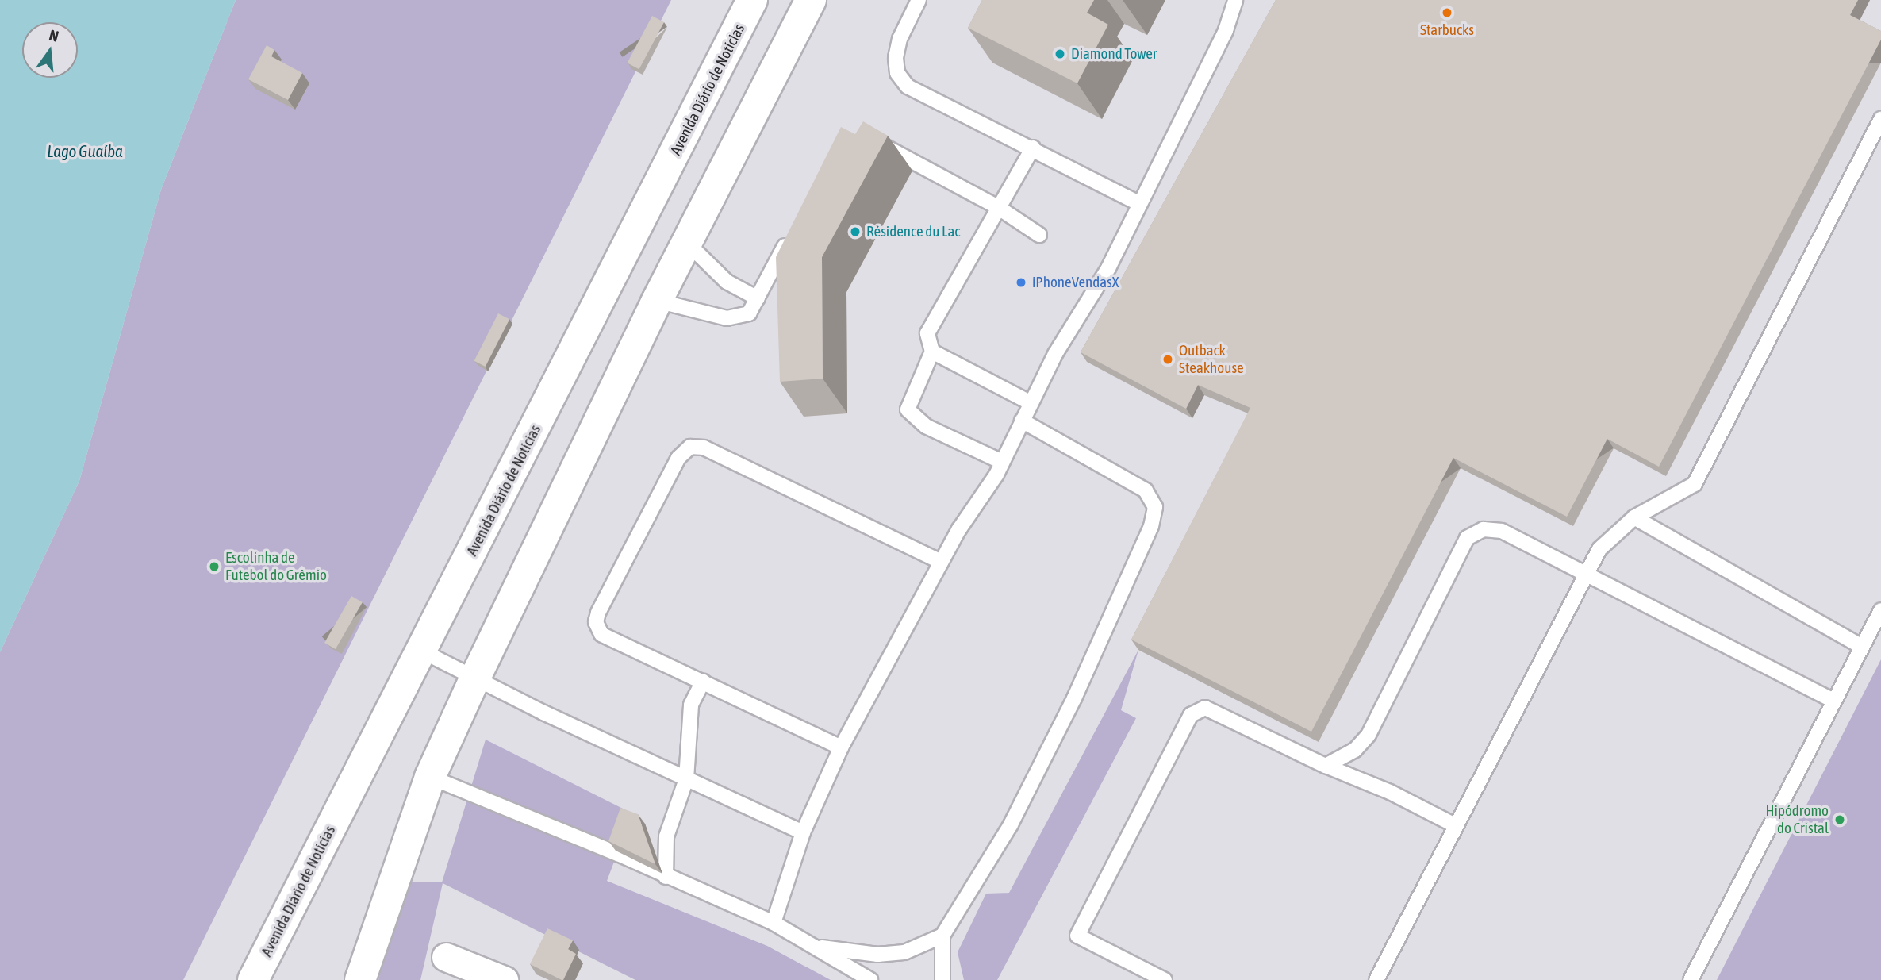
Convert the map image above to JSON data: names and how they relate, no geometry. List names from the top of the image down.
{
  "streets": {
    "main road": ["Avenida Diário de Notícias"]
  },
  "water": ["Lago Guaíba"],
  "places": [
    "Starbucks",
    "Diamond Tower",
    "Résidence du Lac",
    "iPhoneVendasX",
    "Outback Steakhouse",
    "Escolinha de Futebol do Grêmio",
    "Hipódromo do Cristal"
  ],
  "north": "top"
}
